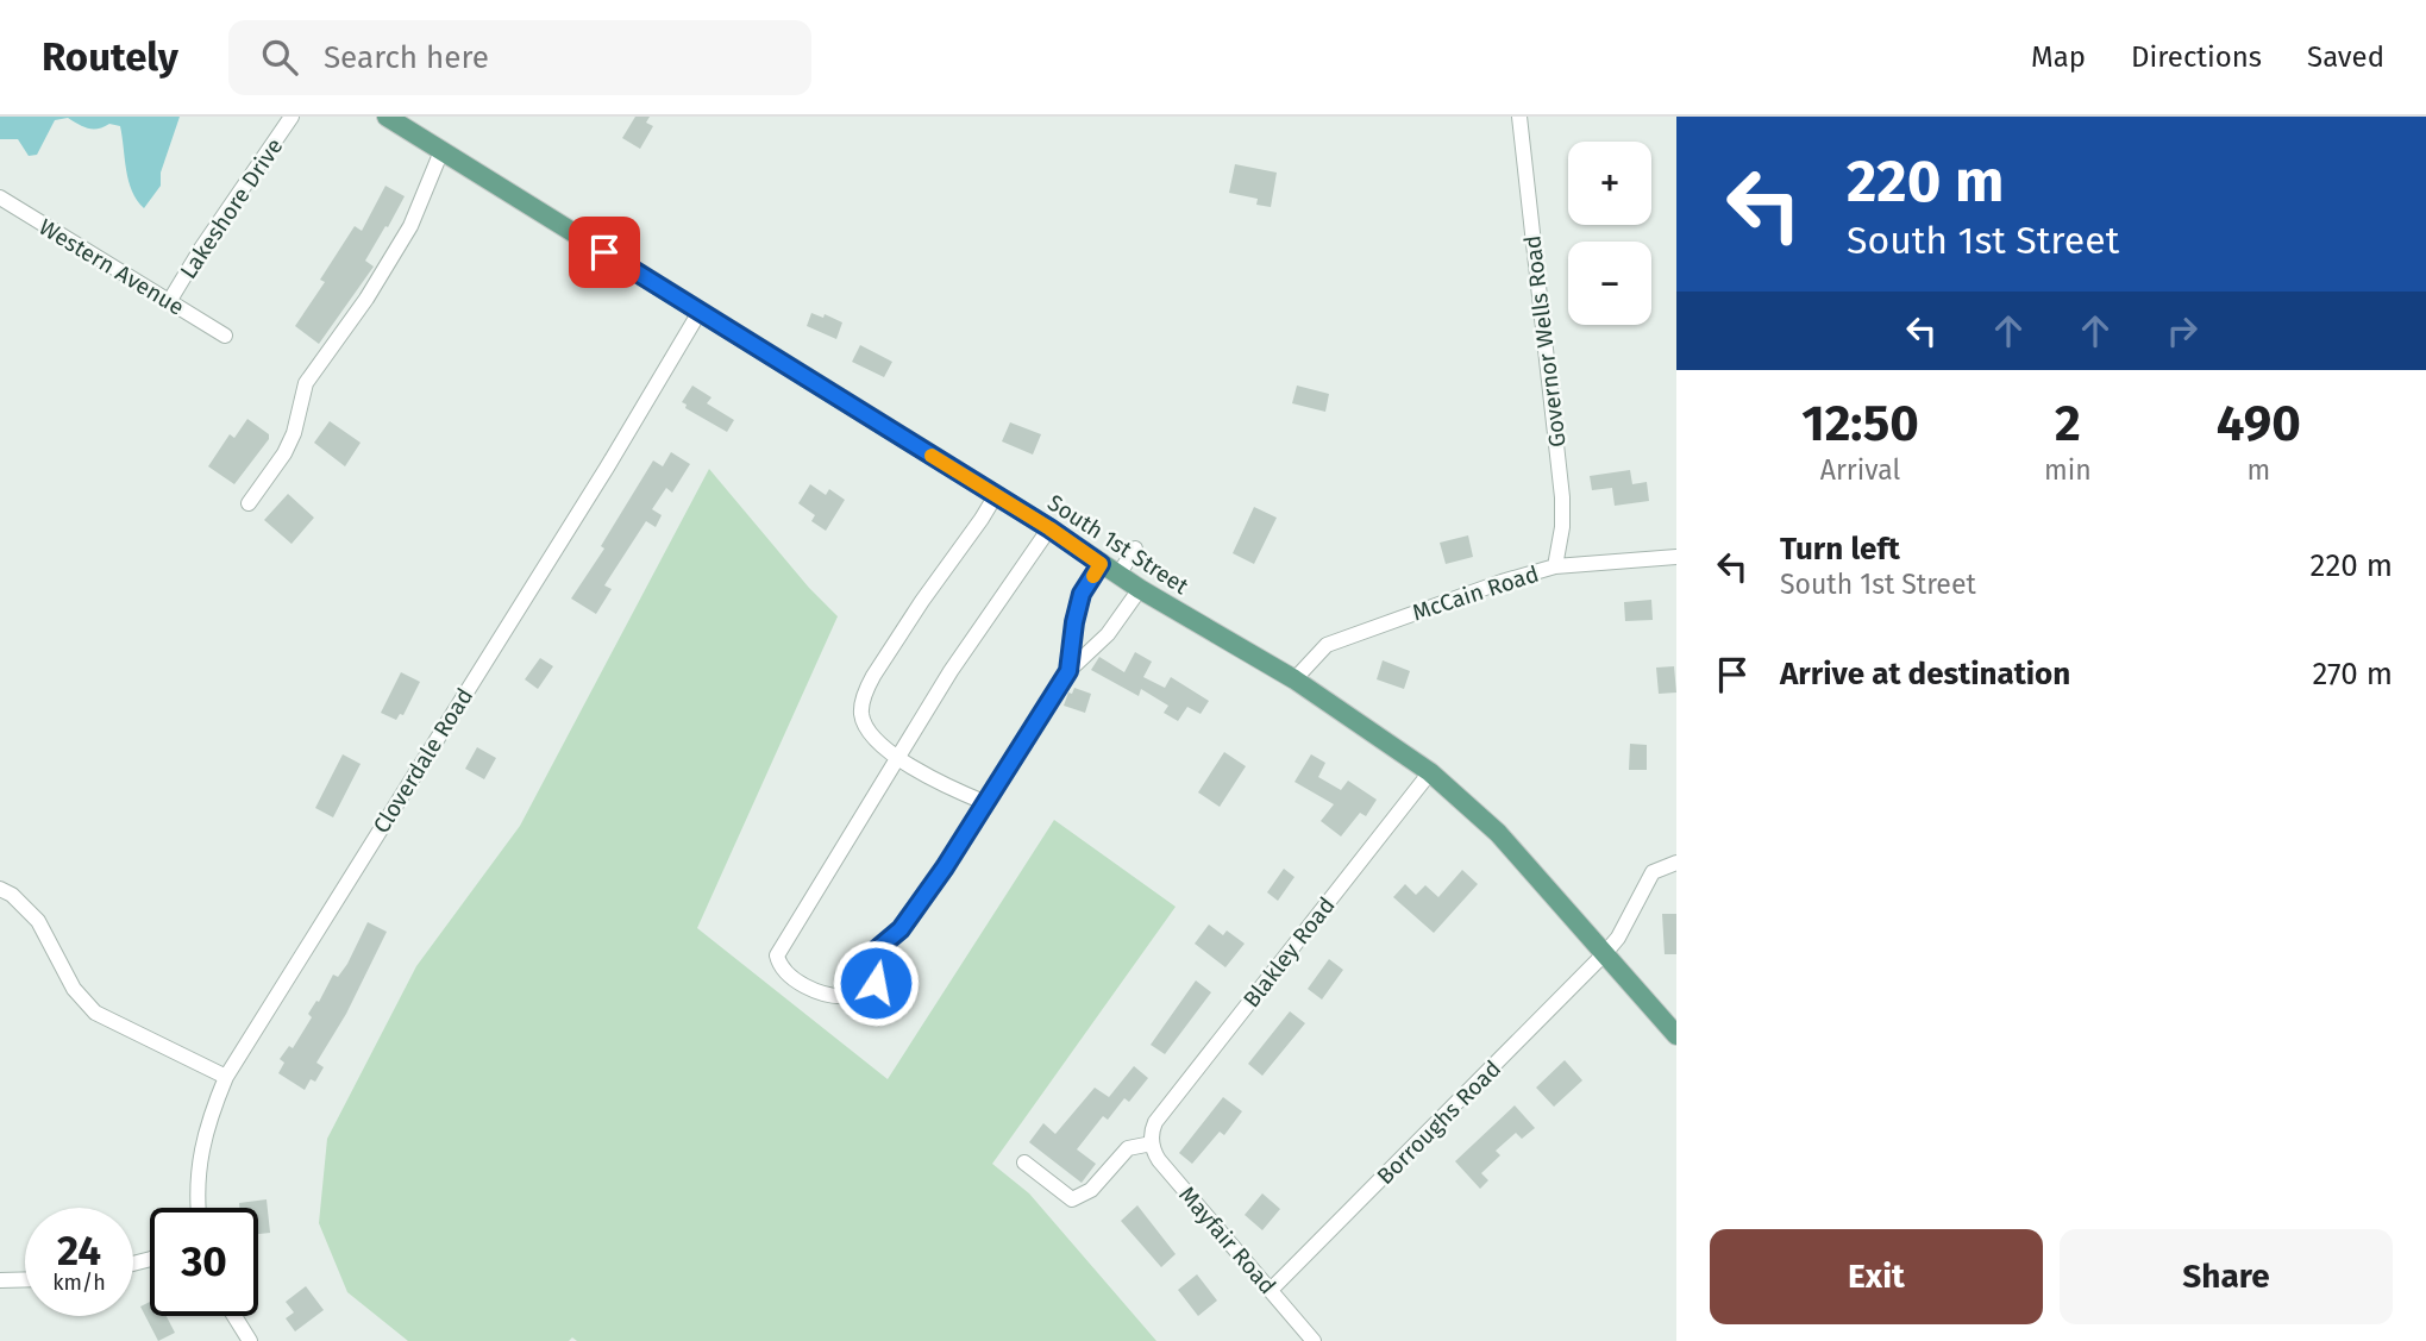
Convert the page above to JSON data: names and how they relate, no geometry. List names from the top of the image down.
{
  "streets": {
    "main road": ["South 1st Street"],
    "street": [
      "Lakeshore Drive",
      "Western Avenue",
      "Governor Wells Road",
      "McCain Road",
      "Cloverdale Road",
      "Blakley Road",
      "Borroughs Road",
      "Mayfair Road"
    ]
  },
  "crossings": [
    ["Lakeshore Drive", "Western Avenue"],
    ["Governor Wells Road", "McCain Road"],
    ["South 1st Street", "McCain Road"],
    ["South 1st Street", "Cloverdale Road"],
    ["South 1st Street", "Blakley Road"],
    ["South 1st Street", "Borroughs Road"],
    ["Blakley Road", "Mayfair Road"],
    ["Borroughs Road", "Mayfair Road"]
  ],
  "page": {
    "header": "Routely",
    "search": "Search here",
    "nav": ["Map", "Directions", "Saved"],
    "turn": ["220 m", "South 1st Street"],
    "map_buttons": ["+", "−"],
    "eta": [
      "12:50",
      "Arrival",
      "2",
      "min",
      "490",
      "m"
    ],
    "list": [
      {
        "name": "Turn left",
        "note": "South 1st Street",
        "value": "220 m"
      },
      {
        "name": "Arrive at destination",
        "value": "270 m"
      }
    ],
    "speed": "24 km/h",
    "limit": "30",
    "buttons": ["Exit", "Share"]
  }
}
